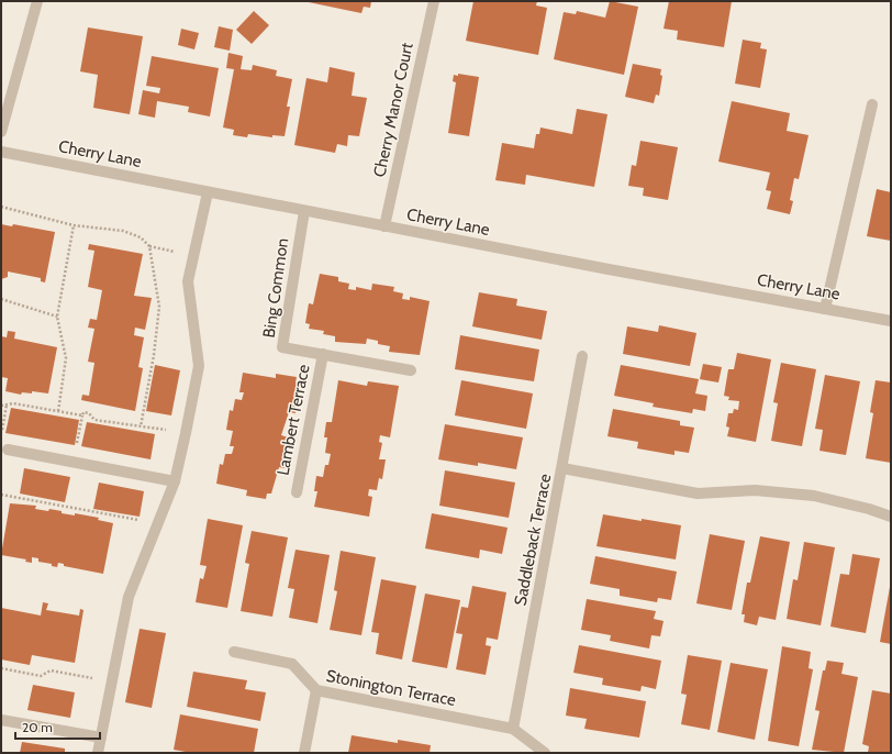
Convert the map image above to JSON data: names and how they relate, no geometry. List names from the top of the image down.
{
  "streets": {
    "street": [
      "Cherry Manor Court",
      "Cherry Lane",
      "Bing Common",
      "Lambert Terrace",
      "Saddleback Terrace",
      "Stonington Terrace"
    ]
  },
  "crossings": [
    ["Cherry Manor Court", "Cherry Lane"],
    ["Cherry Lane", "Bing Common"],
    ["Bing Common", "Lambert Terrace"],
    ["Saddleback Terrace", "Stonington Terrace"]
  ],
  "scale_bar": "20 m"
}
